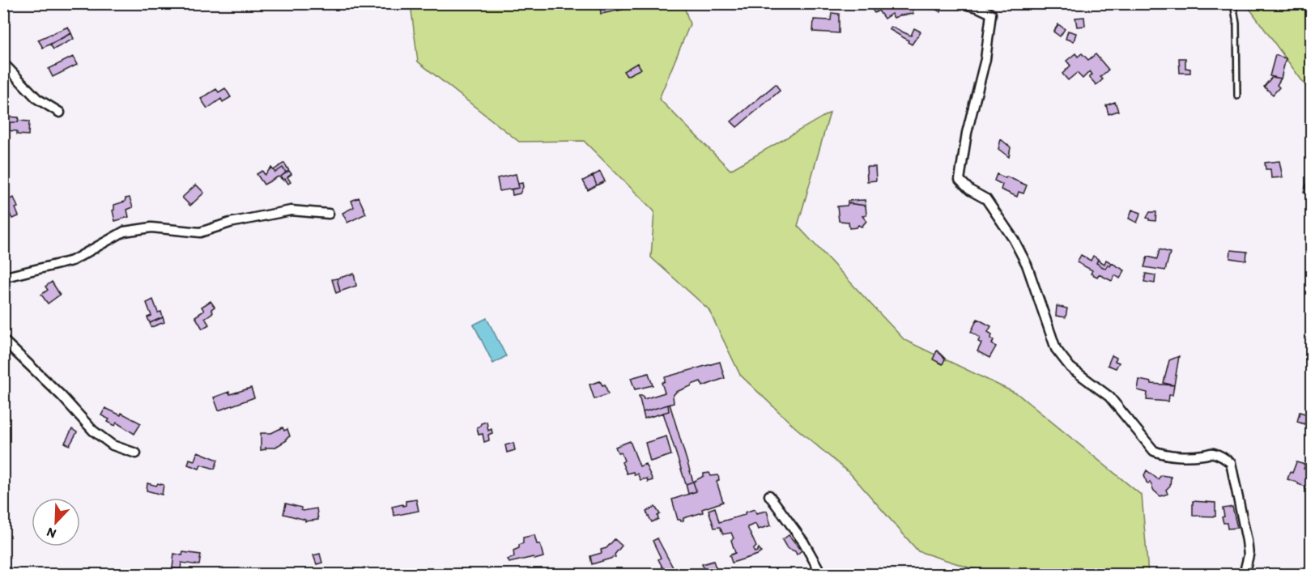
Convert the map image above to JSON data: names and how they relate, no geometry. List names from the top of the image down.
{
  "north": "bottom left"
}
